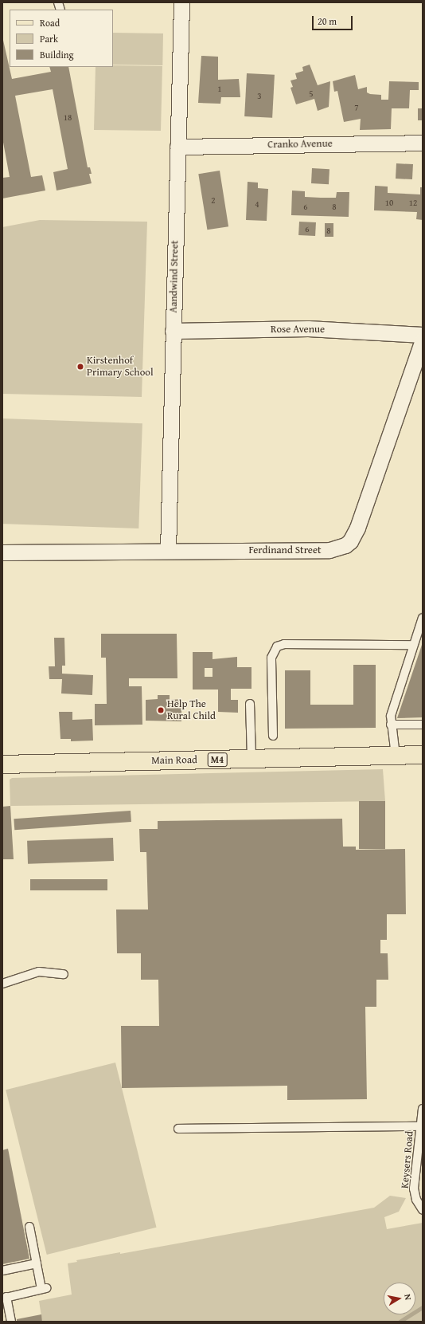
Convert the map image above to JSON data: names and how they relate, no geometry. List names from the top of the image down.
{
  "streets": {
    "main road": ["M4", "Main Road"],
    "street": [
      "Cranko Avenue",
      "Aandwind Street",
      "Rose Avenue",
      "Ferdinand Street"
    ],
    "lane": ["Keysers Road"]
  },
  "crossings": [
    ["Cranko Avenue", "Aandwind Street"],
    ["Aandwind Street", "Rose Avenue"],
    ["Aandwind Street", "Ferdinand Street"]
  ],
  "places": ["Kirstenhof Primary School", "Help The Rural Child"],
  "house_numbers": [
    "1",
    "5",
    "3",
    "7",
    "18",
    "2",
    "10",
    "12",
    "4",
    "6",
    "8",
    "6",
    "8"
  ],
  "legend": ["Road", "Park", "Building"],
  "scale_bar": "20 m",
  "north": "right"
}
